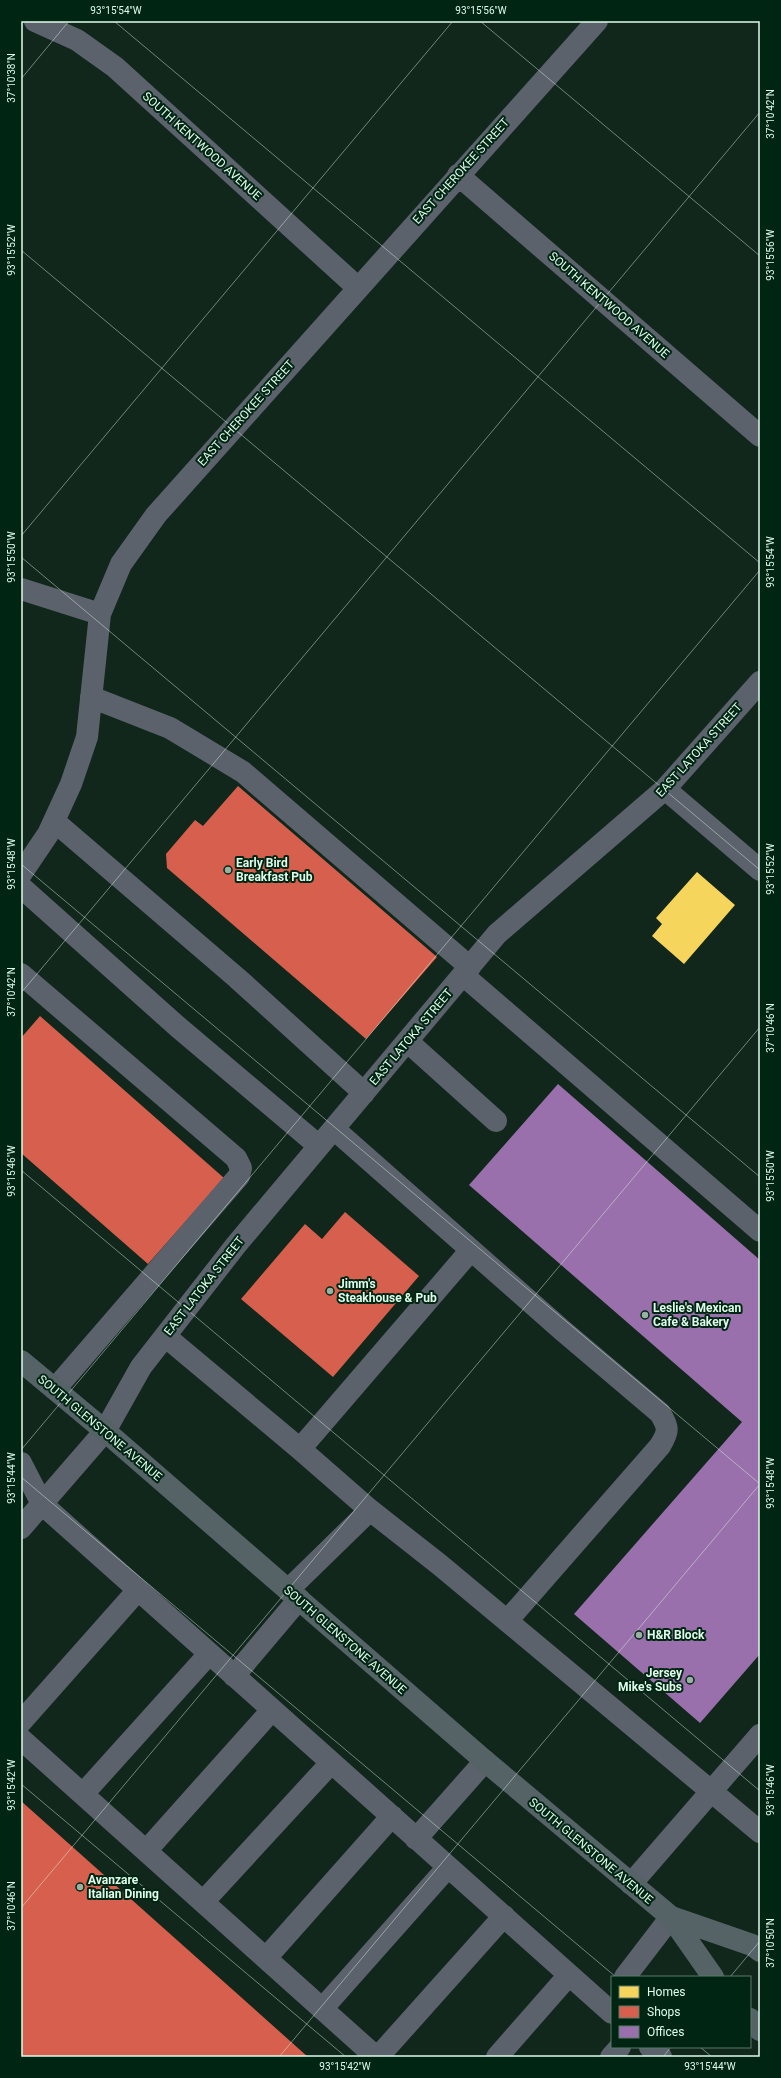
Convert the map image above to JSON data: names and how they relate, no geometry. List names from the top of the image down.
{
  "streets": {
    "main road": ["SOUTH GLENSTONE AVENUE"],
    "street": ["SOUTH KENTWOOD AVENUE", "EAST CHEROKEE STREET", "EAST LATOKA STREET"]
  },
  "crossings": [
    ["SOUTH KENTWOOD AVENUE", "EAST CHEROKEE STREET"],
    ["EAST LATOKA STREET", "SOUTH GLENSTONE AVENUE"]
  ],
  "places": [
    "Early Bird Breakfast Pub",
    "Jimm's Steakhouse & Pub",
    "Leslie's Mexican Cafe & Bakery",
    "H&R Block",
    "Jersey Mike's Subs",
    "Avanzare Italian Dining"
  ],
  "legend": ["Homes", "Shops", "Offices"],
  "coordinates": [
    "93°15'54\"W",
    "93°15'56\"W",
    "37°10'38\"N",
    "37°10'42\"N",
    "93°15'52\"W",
    "93°15'50\"W",
    "93°15'48\"W",
    "37°10'46\"N",
    "93°15'46\"W",
    "93°15'44\"W",
    "93°15'42\"W",
    "37°10'50\"N"
  ]
}
